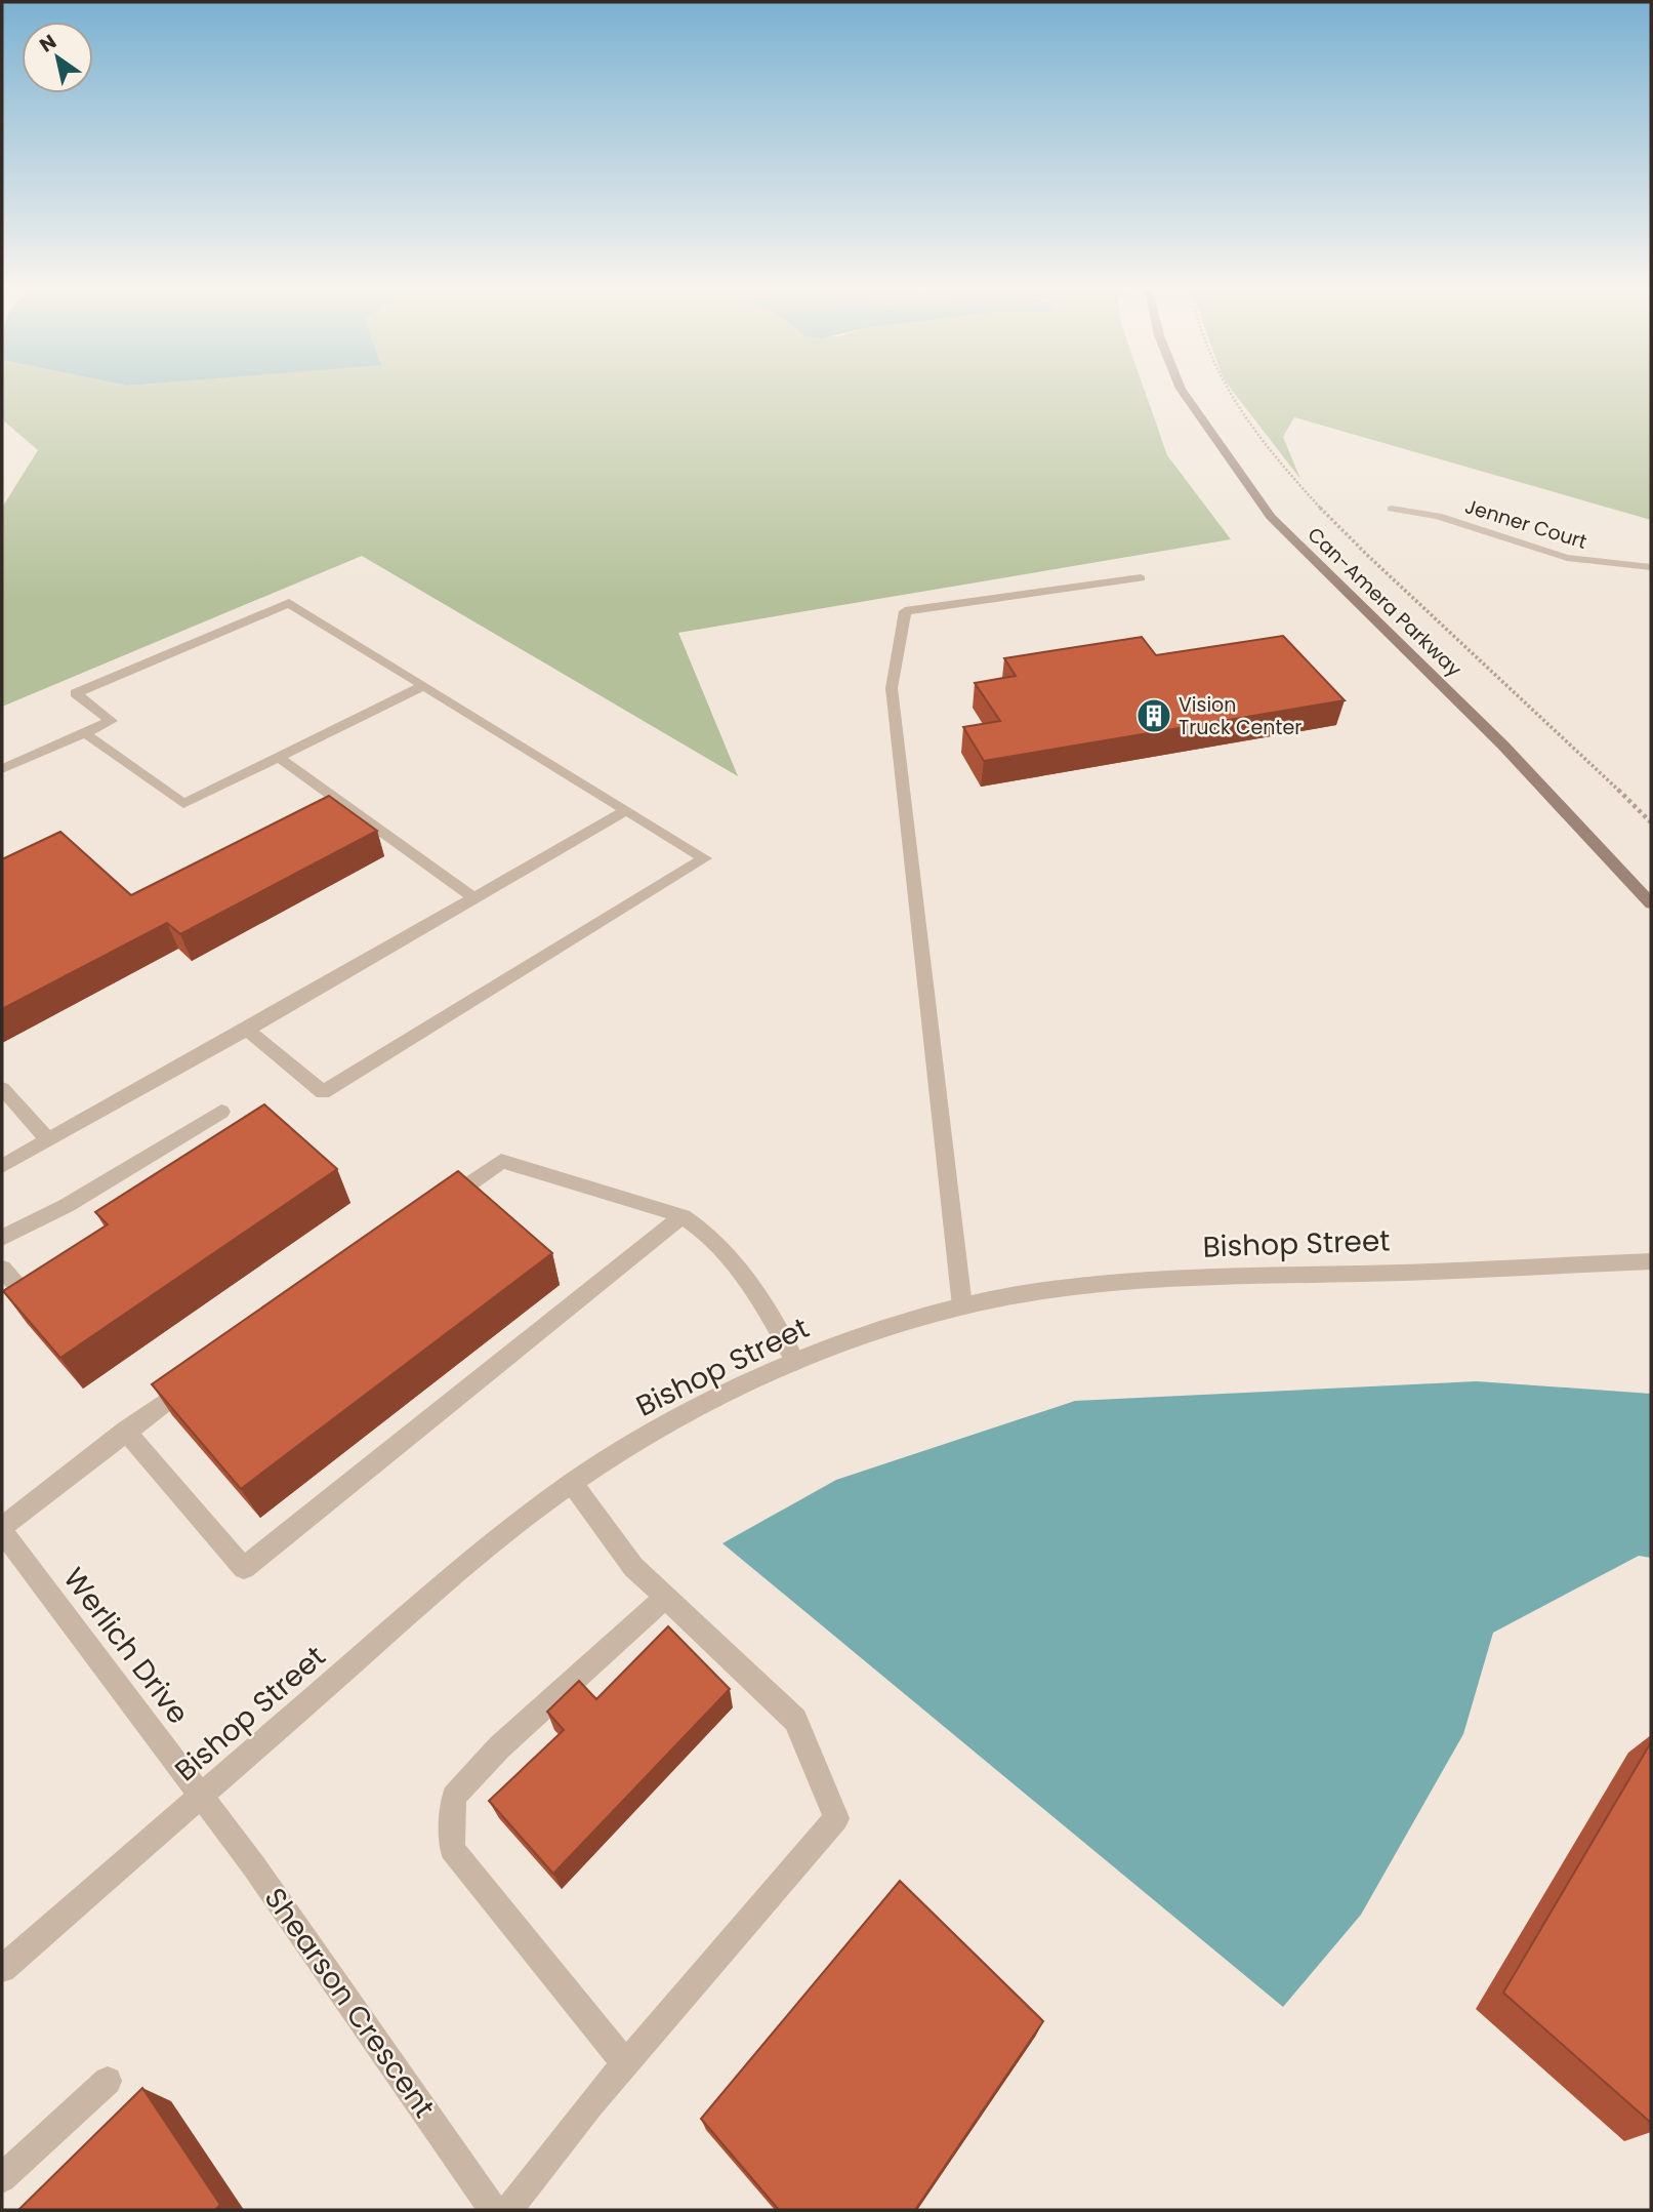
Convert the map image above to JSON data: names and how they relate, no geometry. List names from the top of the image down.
{
  "streets": {
    "main road": ["Can-Amera Parkway"],
    "street": [
      "Jenner Court",
      "Bishop Street",
      "Werlich Drive",
      "Shearson Crescent"
    ]
  },
  "crossings": [
    ["Bishop Street", "Werlich Drive"],
    ["Bishop Street", "Shearson Crescent"],
    ["Werlich Drive", "Shearson Crescent"]
  ],
  "places": {
    "building": ["Vision Truck Center"]
  },
  "north": "top left"
}
